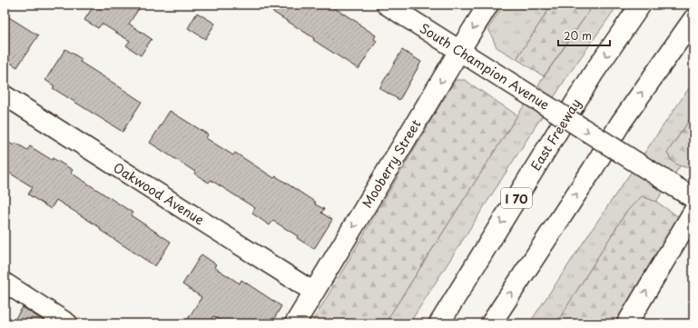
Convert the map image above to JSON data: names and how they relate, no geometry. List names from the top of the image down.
{
  "streets": {
    "main road": [
      "South Champion Avenue",
      "East Freeway",
      "Mooberry Street",
      "I 70"
    ],
    "street": ["Oakwood Avenue"]
  },
  "crossings": [
    ["South Champion Avenue", "Mooberry Street"],
    ["Mooberry Street", "Oakwood Avenue"]
  ],
  "one_way": ["South Champion Avenue"],
  "scale_bar": "20 m"
}
